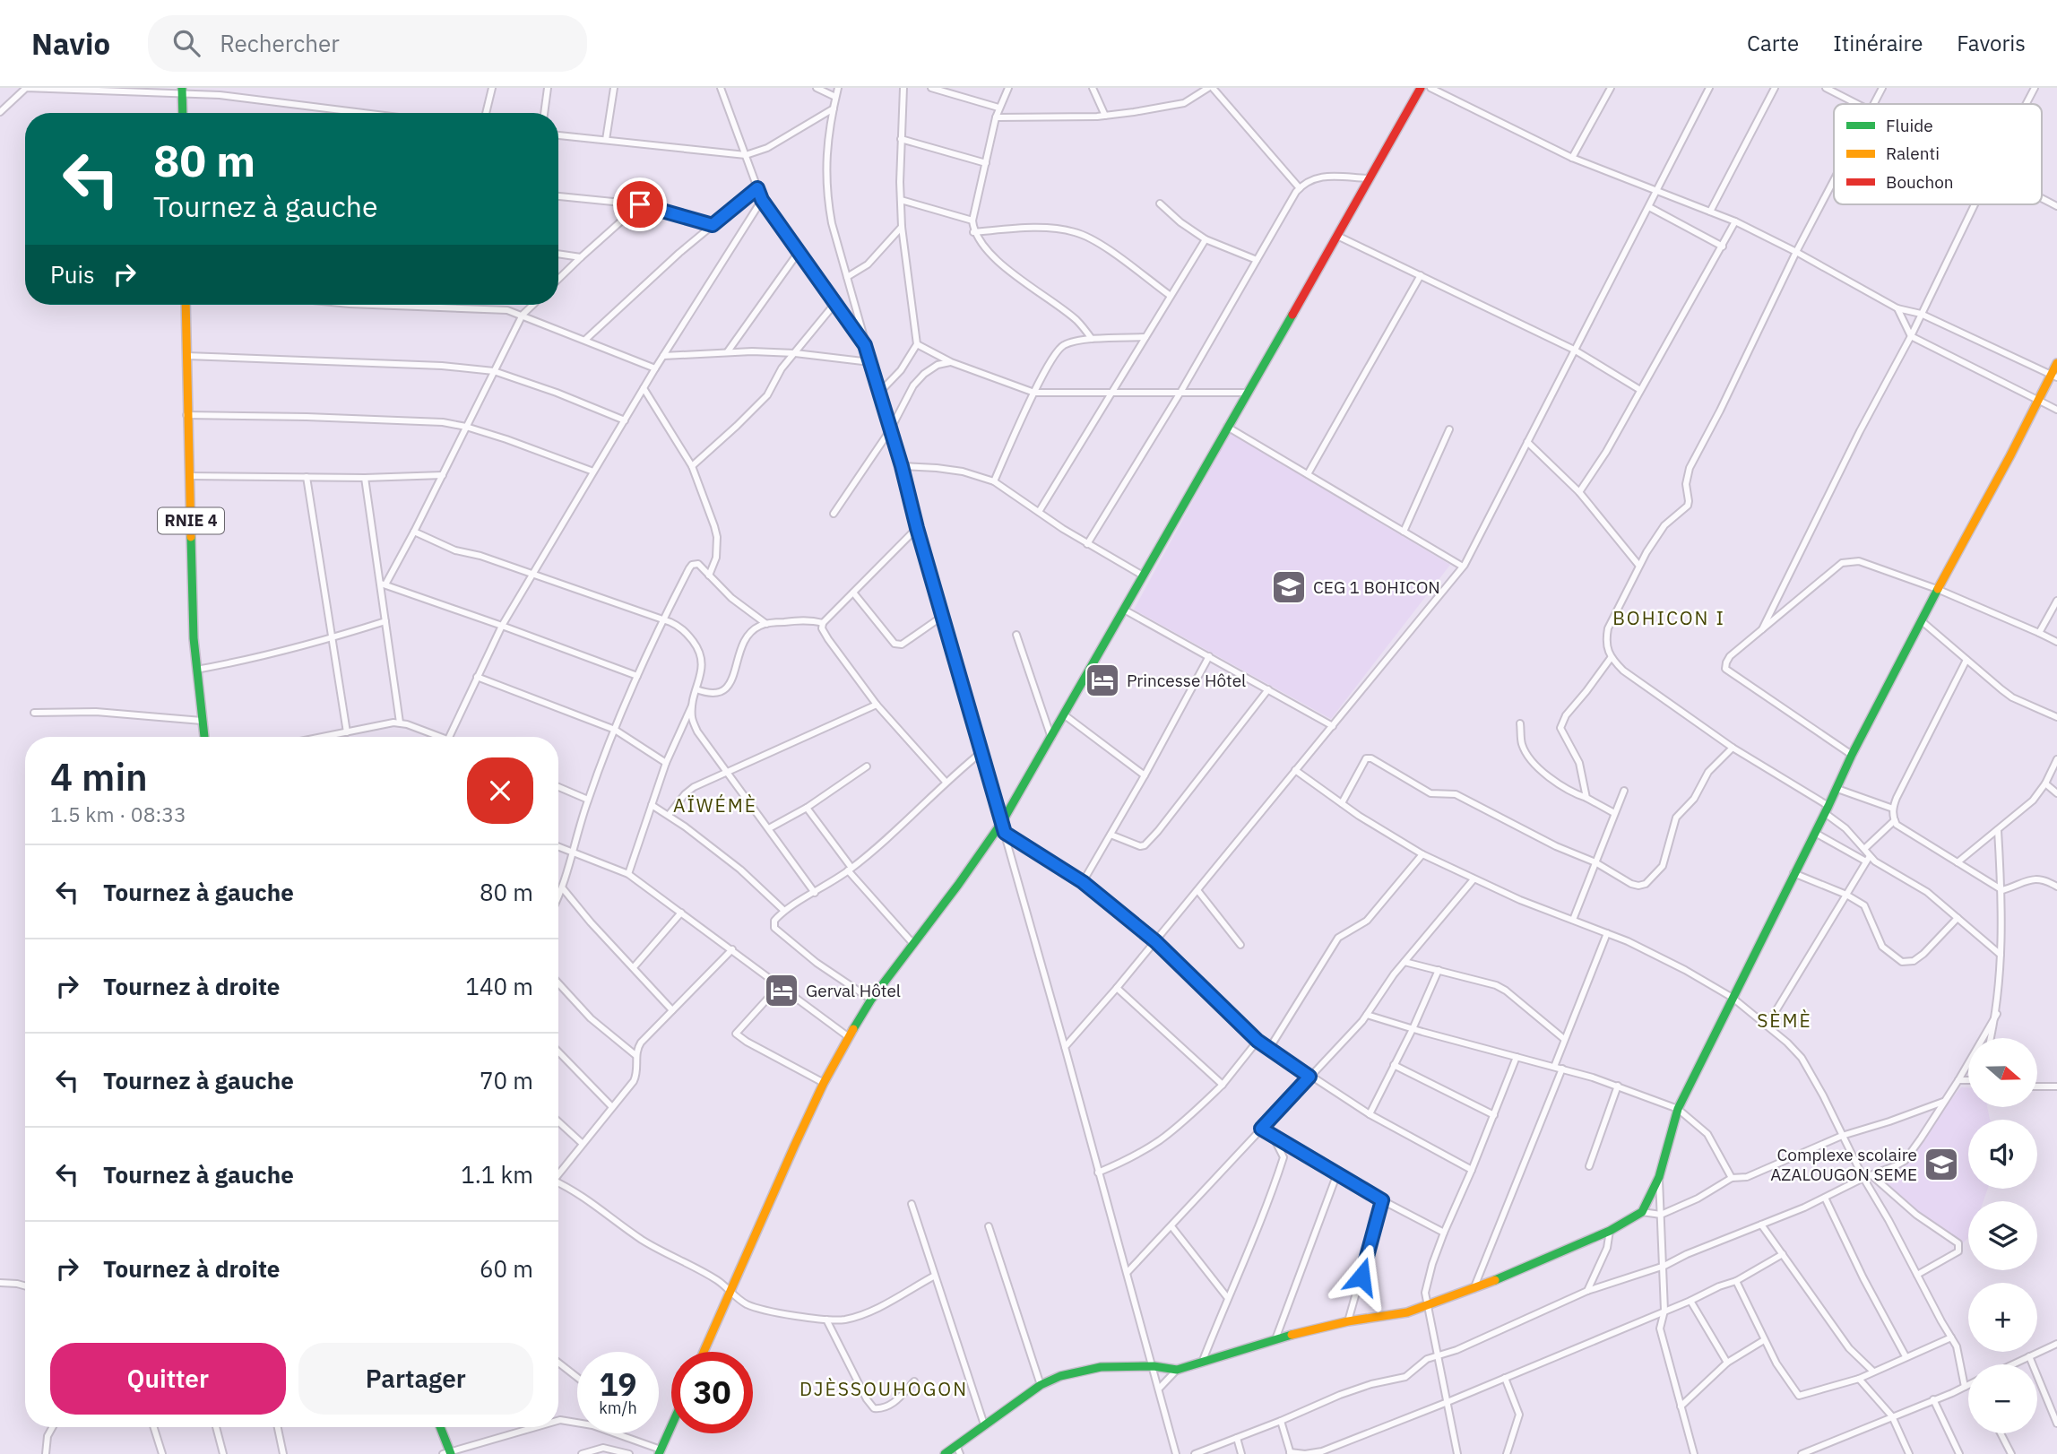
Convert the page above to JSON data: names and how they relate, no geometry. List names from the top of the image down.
{
  "streets": {
    "street": ["RNIE 4"]
  },
  "districts": [
    "BOHICON I",
    "AÏWÉMÈ",
    "SÈMÈ",
    "DJÈSSOUHOGON"
  ],
  "places": {
    "school or university": ["CEG 1 BOHICON", "Complexe scolaire AZALOUGON SEME"],
    "hotel": ["Princesse Hôtel", "Gerval Hôtel"]
  },
  "legend": ["Fluide", "Ralenti", "Bouchon"],
  "north": "right",
  "page": {
    "header": "Navio",
    "search": "Rechercher",
    "nav": ["Carte", "Itinéraire", "Favoris"],
    "turn": ["80 m", "Tournez à gauche"],
    "then": "Puis",
    "heading": ["4 min", "1.5 km · 08:33"],
    "list": [
      {
        "name": "Tournez à gauche",
        "value": "80 m"
      },
      {
        "name": "Tournez à droite",
        "value": "140 m"
      },
      {
        "name": "Tournez à gauche",
        "value": "70 m"
      },
      {
        "name": "Tournez à gauche",
        "value": "1.1 km"
      },
      {
        "name": "Tournez à droite",
        "value": "60 m"
      }
    ],
    "map_buttons": ["+", "−"],
    "buttons": ["Quitter", "Partager"],
    "speed": "19 km/h",
    "limit": "30"
  }
}
